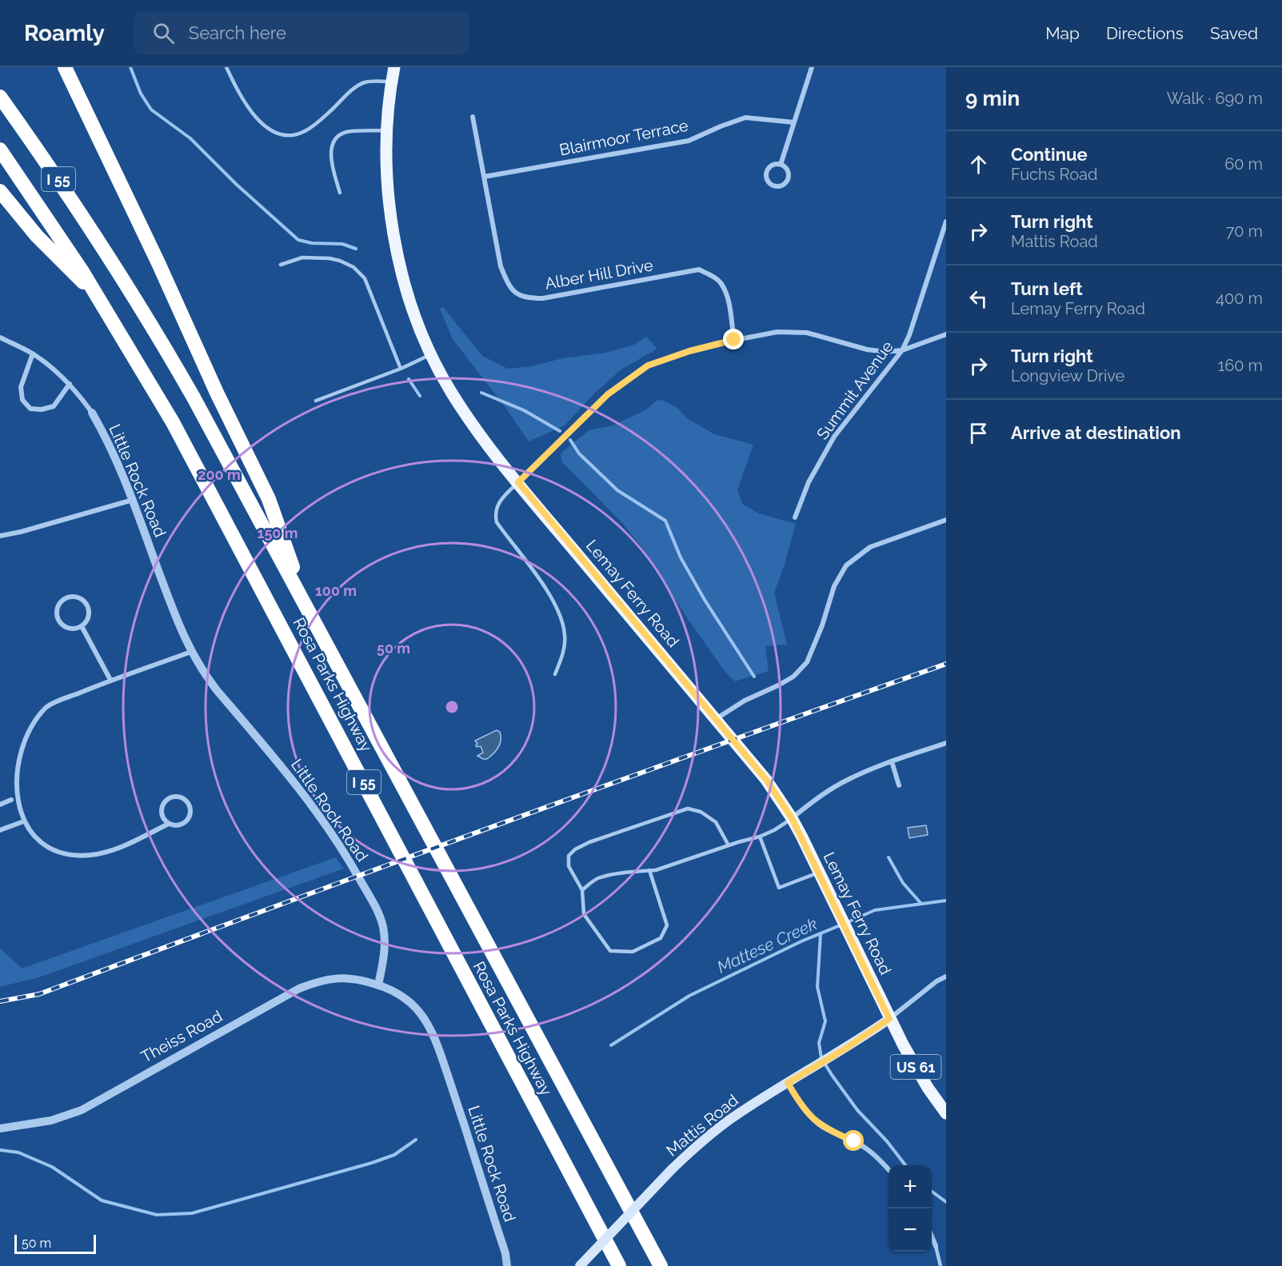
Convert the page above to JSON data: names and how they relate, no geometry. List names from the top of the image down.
{
  "streets": {
    "highway": ["I 55", "Rosa Parks Highway"],
    "main road": ["Lemay Ferry Road", "US 61", "Mattis Road"],
    "street": [
      "Blairmoor Terrace",
      "Alber Hill Drive",
      "Summit Avenue",
      "Little Rock Road",
      "Theiss Road"
    ]
  },
  "crossings": [
    ["Blairmoor Terrace", "Alber Hill Drive"],
    ["I 55", "Rosa Parks Highway"],
    ["Little Rock Road", "Theiss Road"],
    ["Lemay Ferry Road", "Mattis Road"]
  ],
  "water": ["Mattese Creek"],
  "scale_bar": "50 m",
  "page": {
    "header": "Roamly",
    "search": "Search here",
    "nav": ["Map", "Directions", "Saved"],
    "heading": ["9 min", "Walk · 690 m"],
    "list": [
      ["Continue", "Fuchs Road", "60 m"],
      ["Turn right", "Mattis Road", "70 m"],
      ["Turn left", "Lemay Ferry Road", "400 m"],
      ["Turn right", "Longview Drive", "160 m"],
      "Arrive at destination"
    ],
    "map_buttons": ["+", "−"],
    "scale": "50 m"
  },
  "rings": [
    "200 m",
    "150 m",
    "100 m",
    "50 m"
  ]
}
